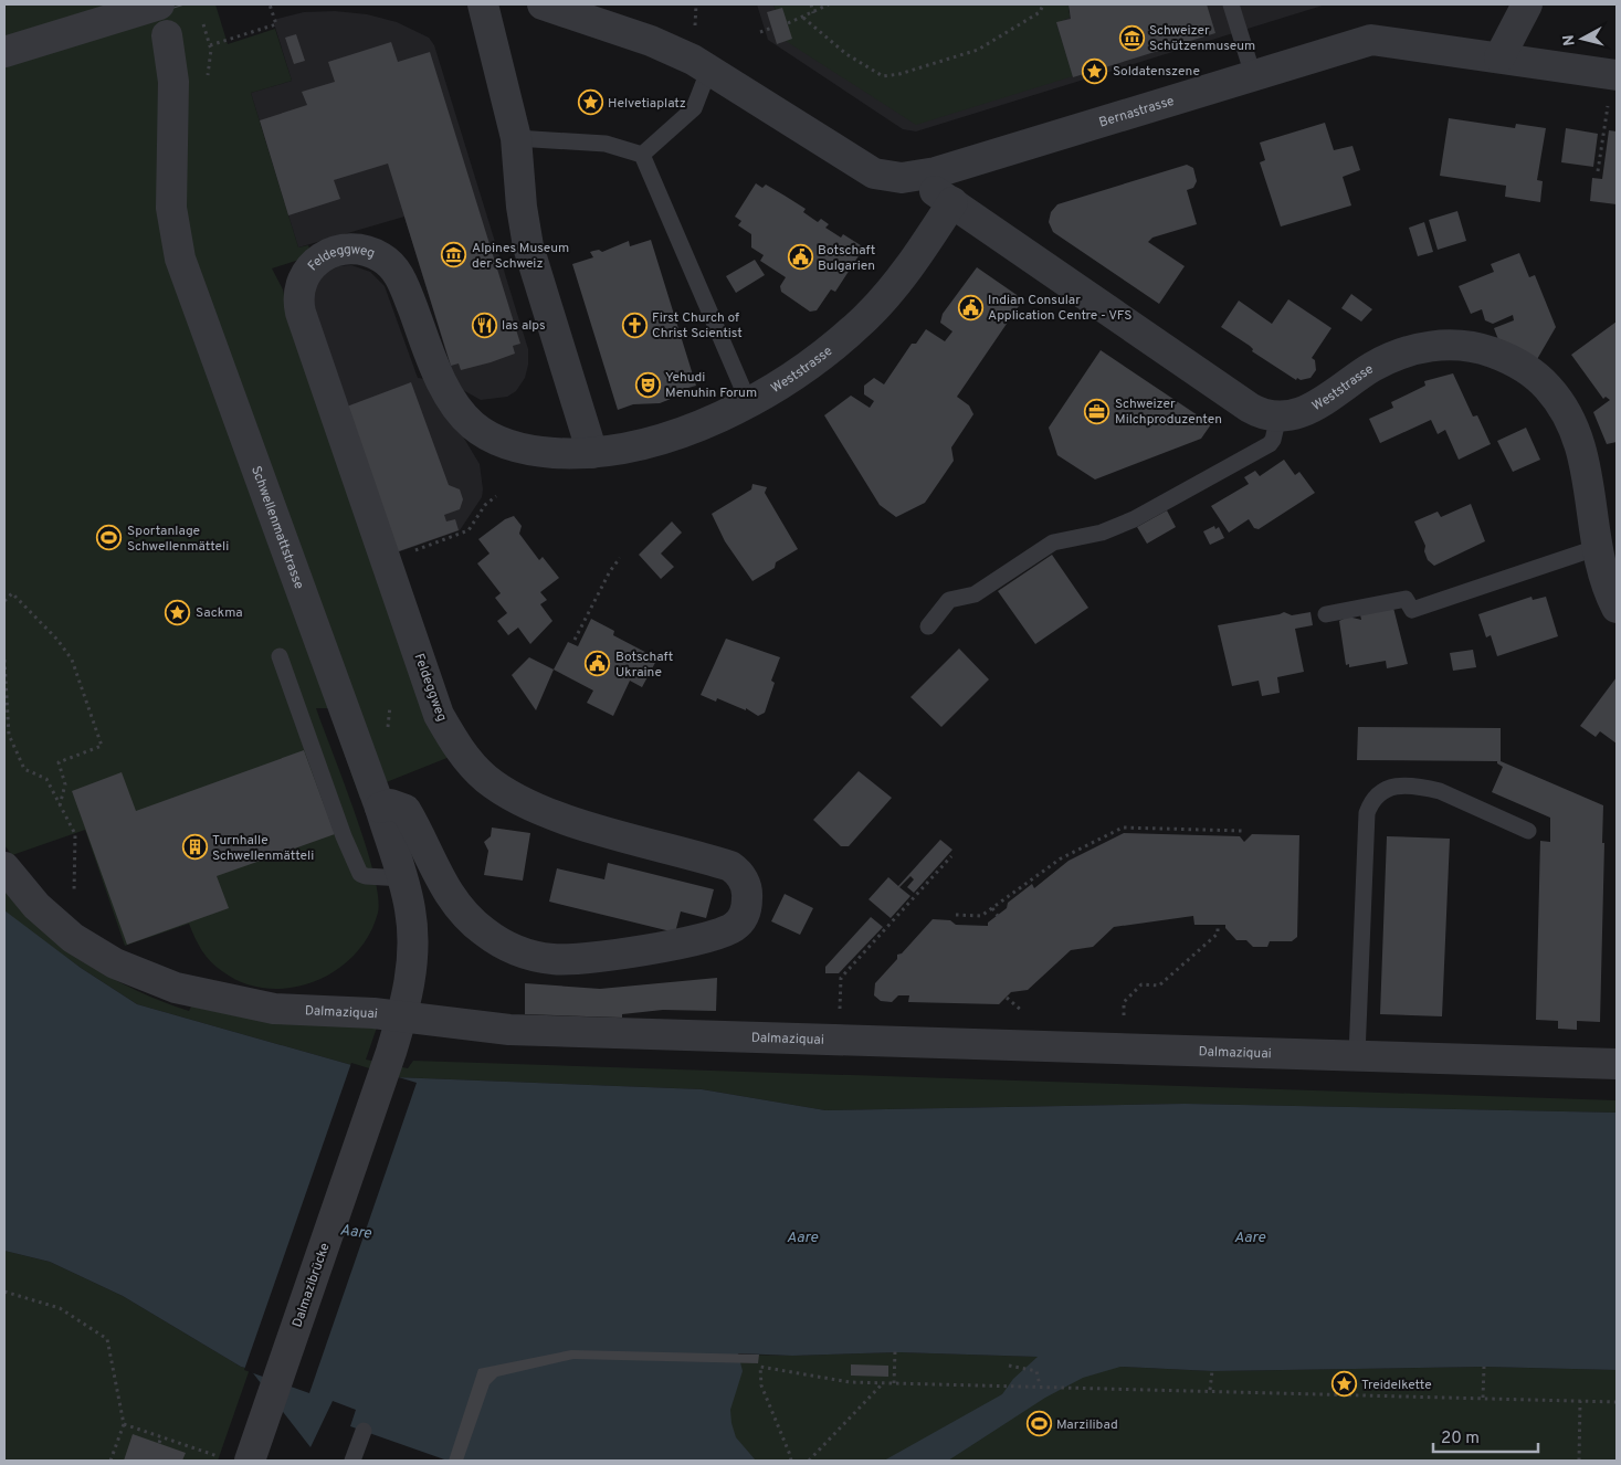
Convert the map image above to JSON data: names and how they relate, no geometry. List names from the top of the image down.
{
  "streets": {
    "street": [
      "Bernastrasse",
      "Feldeggweg",
      "Weststrasse",
      "Schwellenmattstrasse",
      "Dalmaziquai",
      "Dalmazibrücke"
    ]
  },
  "crossings": [
    ["Feldeggweg", "Weststrasse"],
    ["Feldeggweg", "Schwellenmattstrasse"],
    ["Schwellenmattstrasse", "Dalmaziquai"],
    ["Schwellenmattstrasse", "Dalmazibrücke"],
    ["Dalmaziquai", "Dalmazibrücke"]
  ],
  "water": ["Aare"],
  "places": {
    "museum": ["Schweizer Schützenmuseum", "Alpines Museum der Schweiz"],
    "place": [
      "Soldatenszene",
      "Helvetiaplatz",
      "Sackma",
      "Treidelkette"
    ],
    "public building": ["Botschaft Bulgarien", "Indian Consular Application Centre - VFS", "Botschaft Ukraine"],
    "restaurant": ["las alps"],
    "church": ["First Church of Christ Scientist"],
    "theatre": ["Yehudi Menuhin Forum"],
    "office": ["Schweizer Milchproduzenten"],
    "sports": ["Sportanlage Schwellenmätteli", "Marzilibad"],
    "building": ["Turnhalle Schwellenmätteli"]
  },
  "scale_bar": "20 m",
  "north": "left"
}
